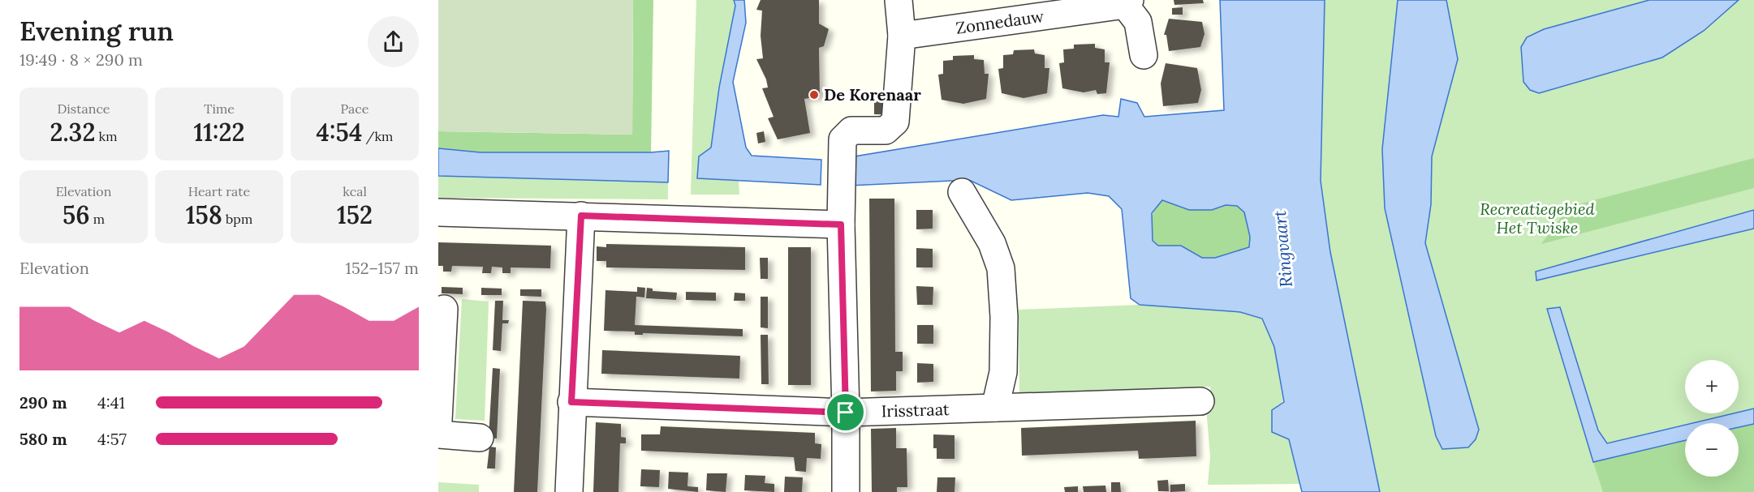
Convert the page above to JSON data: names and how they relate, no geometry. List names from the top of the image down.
{
  "streets": {
    "street": ["Zonnedauw", "Irisstraat"]
  },
  "water": ["Ringvaart"],
  "parks": ["Recreatiegebied Het Twiske"],
  "places": ["De Korenaar"],
  "page": {
    "heading": ["Evening run", "19:49 · 8 × 290 m"],
    "stats": [
      ["Distance", "2.32 km"],
      ["Time", "11:22"],
      ["Pace", "4:54 /km"],
      ["Elevation", "56 m"],
      ["Heart rate", "158 bpm"],
      ["kcal", "152"]
    ],
    "chart": ["Elevation", "152–157 m"],
    "map_buttons": ["+", "−"],
    "list": [
      {
        "name": "290 m",
        "note": "4:41"
      },
      {
        "name": "580 m",
        "note": "4:57"
      }
    ]
  }
}
